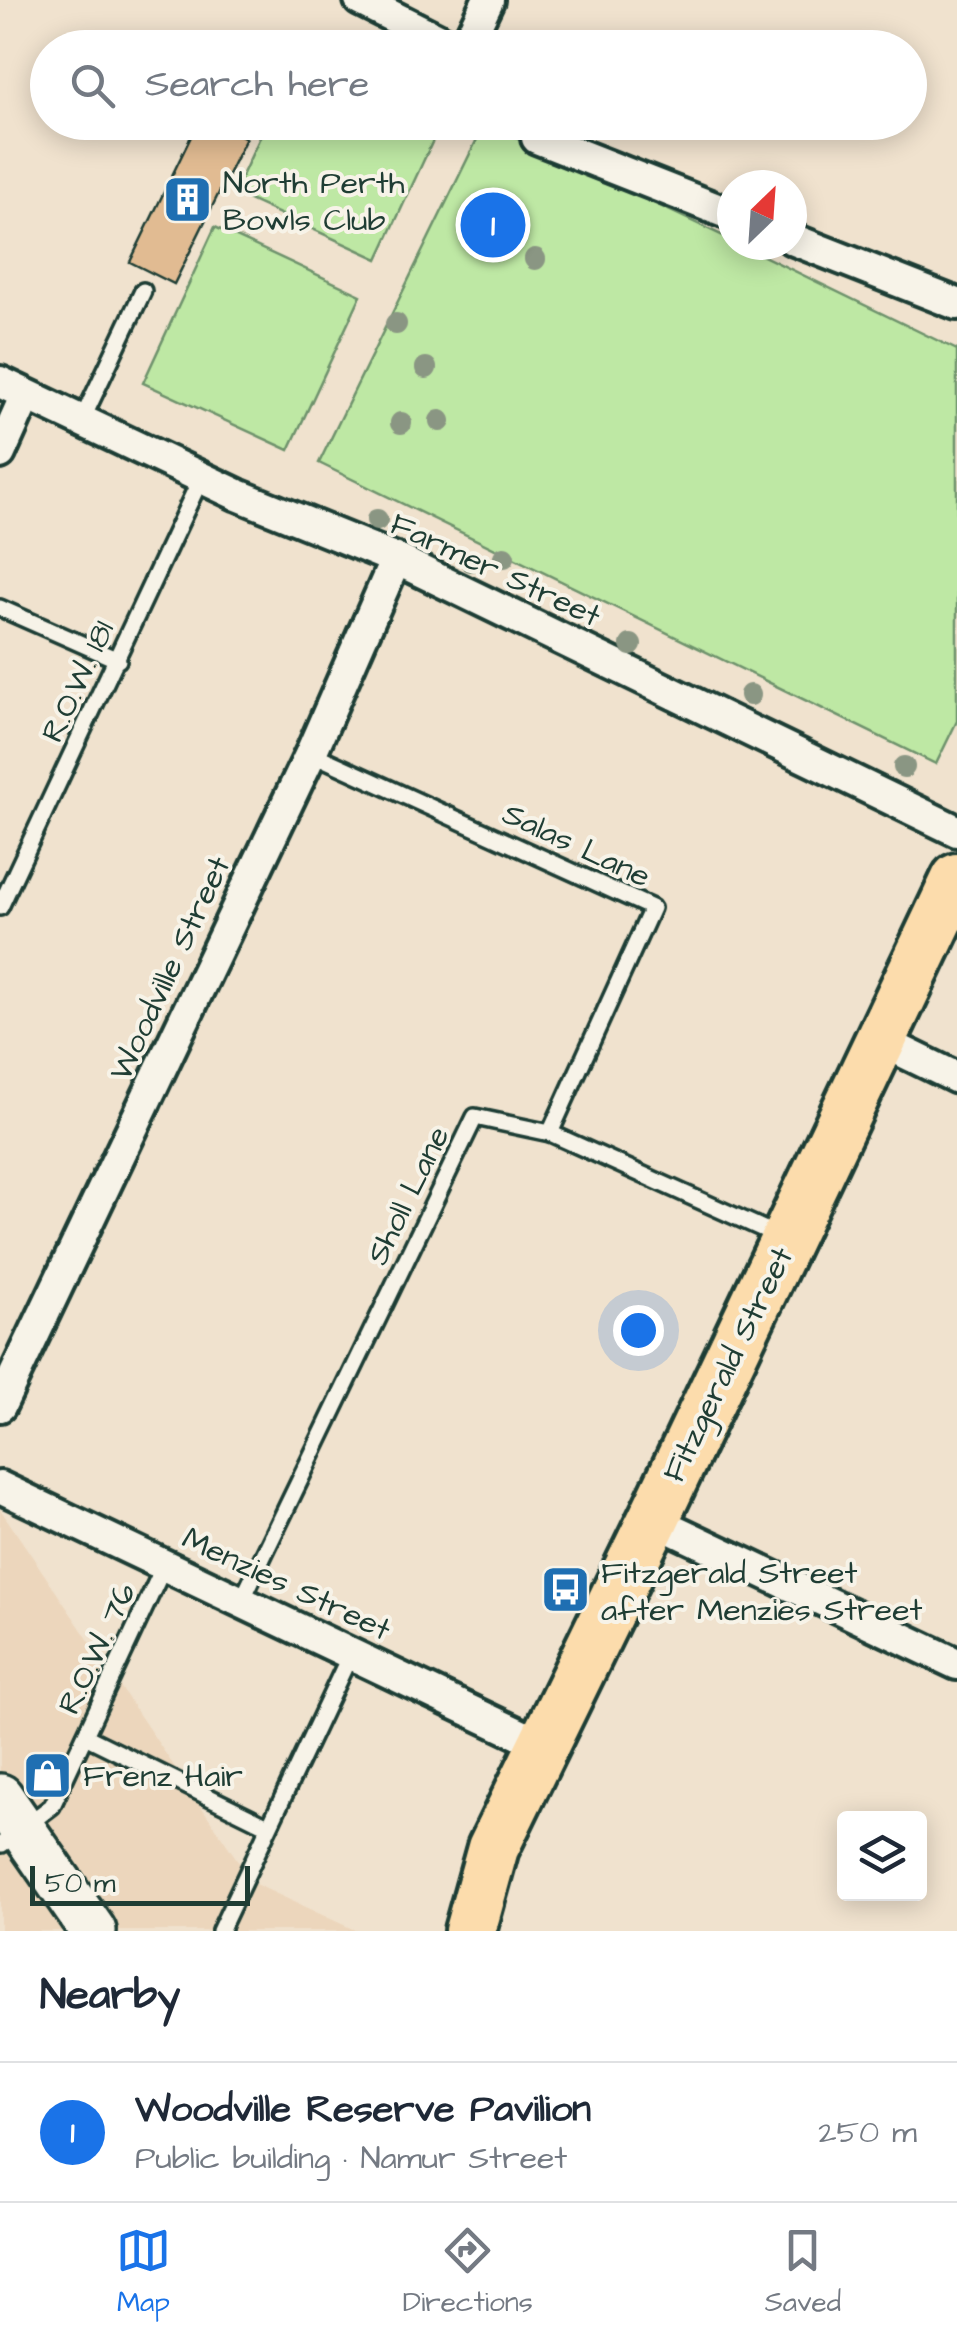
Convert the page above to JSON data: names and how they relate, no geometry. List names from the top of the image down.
{
  "streets": {
    "main road": ["Fitzgerald Street"],
    "street": ["Farmer Street", "Woodville Street", "Menzies Street"],
    "lane": [
      "R.O.W. 181",
      "Salas Lane",
      "Sholl Lane",
      "R.O.W. 76"
    ]
  },
  "crossings": [
    ["Farmer Street", "R.O.W. 181"],
    ["Farmer Street", "Woodville Street"],
    ["Salas Lane", "Woodville Street"],
    ["Salas Lane", "Sholl Lane"],
    ["Sholl Lane", "Fitzgerald Street"],
    ["Sholl Lane", "Menzies Street"],
    ["Fitzgerald Street", "Menzies Street"],
    ["Menzies Street", "R.O.W. 76"]
  ],
  "places": {
    "building": ["North Perth Bowls Club"],
    "bus stop": ["Fitzgerald Street after Menzies Street"],
    "shop": ["Frenz Hair"]
  },
  "scale_bar": "50 m",
  "north": "top right",
  "page": {
    "search": "Search here",
    "pins": "1",
    "scale": "50 m",
    "heading": "Nearby",
    "list": [
      {
        "mark": "1",
        "name": "Woodville Reserve Pavilion",
        "note": "Public building · Namur Street",
        "value": "250 m"
      }
    ],
    "nav": ["Map", "Directions", "Saved"]
  }
}
